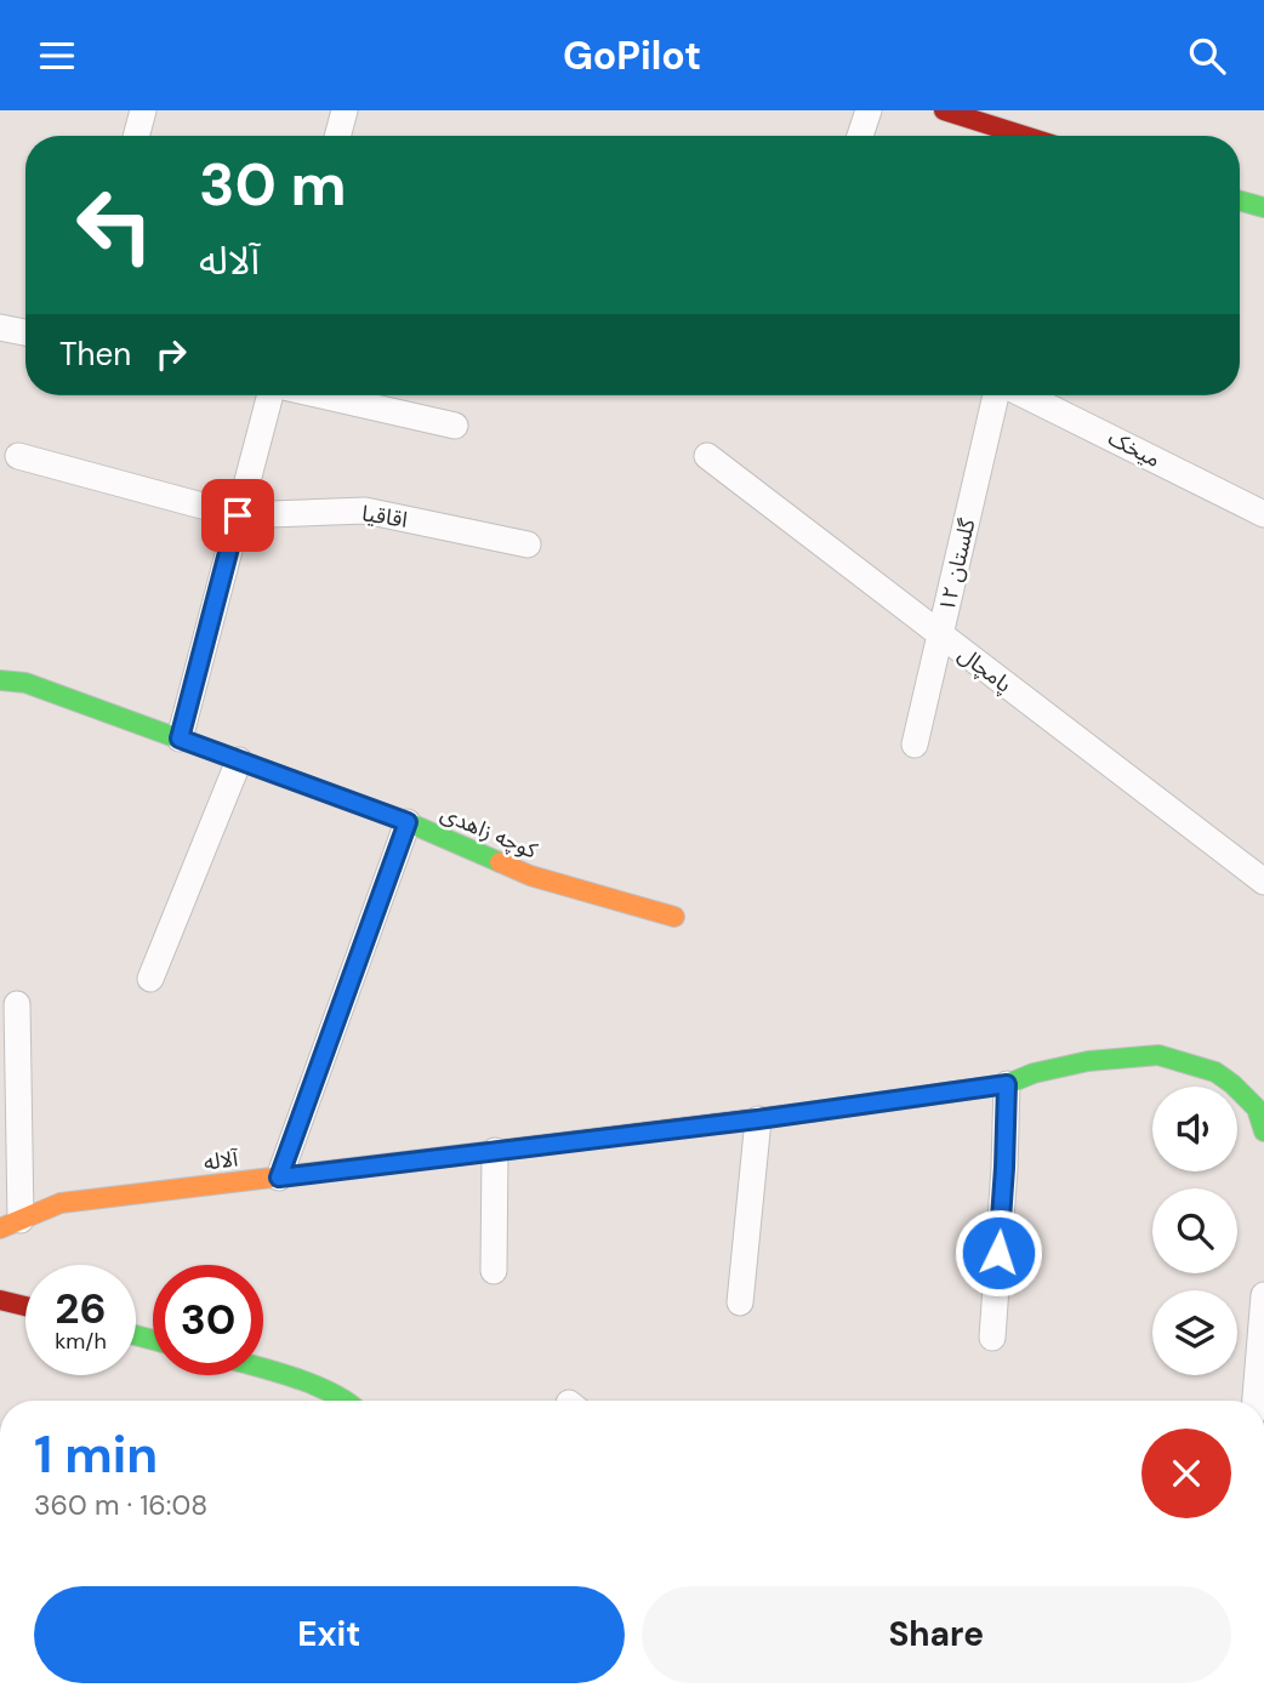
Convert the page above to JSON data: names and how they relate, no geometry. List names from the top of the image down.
{
  "streets": {
    "street": [
      "میخک",
      "اقاقیا",
      "گلستان ۱۲",
      "پامچال",
      "کوچه زاهدی",
      "آلاله"
    ]
  },
  "crossings": [
    ["گلستان ۱۲", "پامچال"]
  ],
  "page": {
    "header": "GoPilot",
    "turn": ["30 m", "آلاله"],
    "then": "Then",
    "speed": "26 km/h",
    "limit": "30",
    "heading": ["1 min", "360 m · 16:08"],
    "buttons": ["Exit", "Share"]
  }
}
